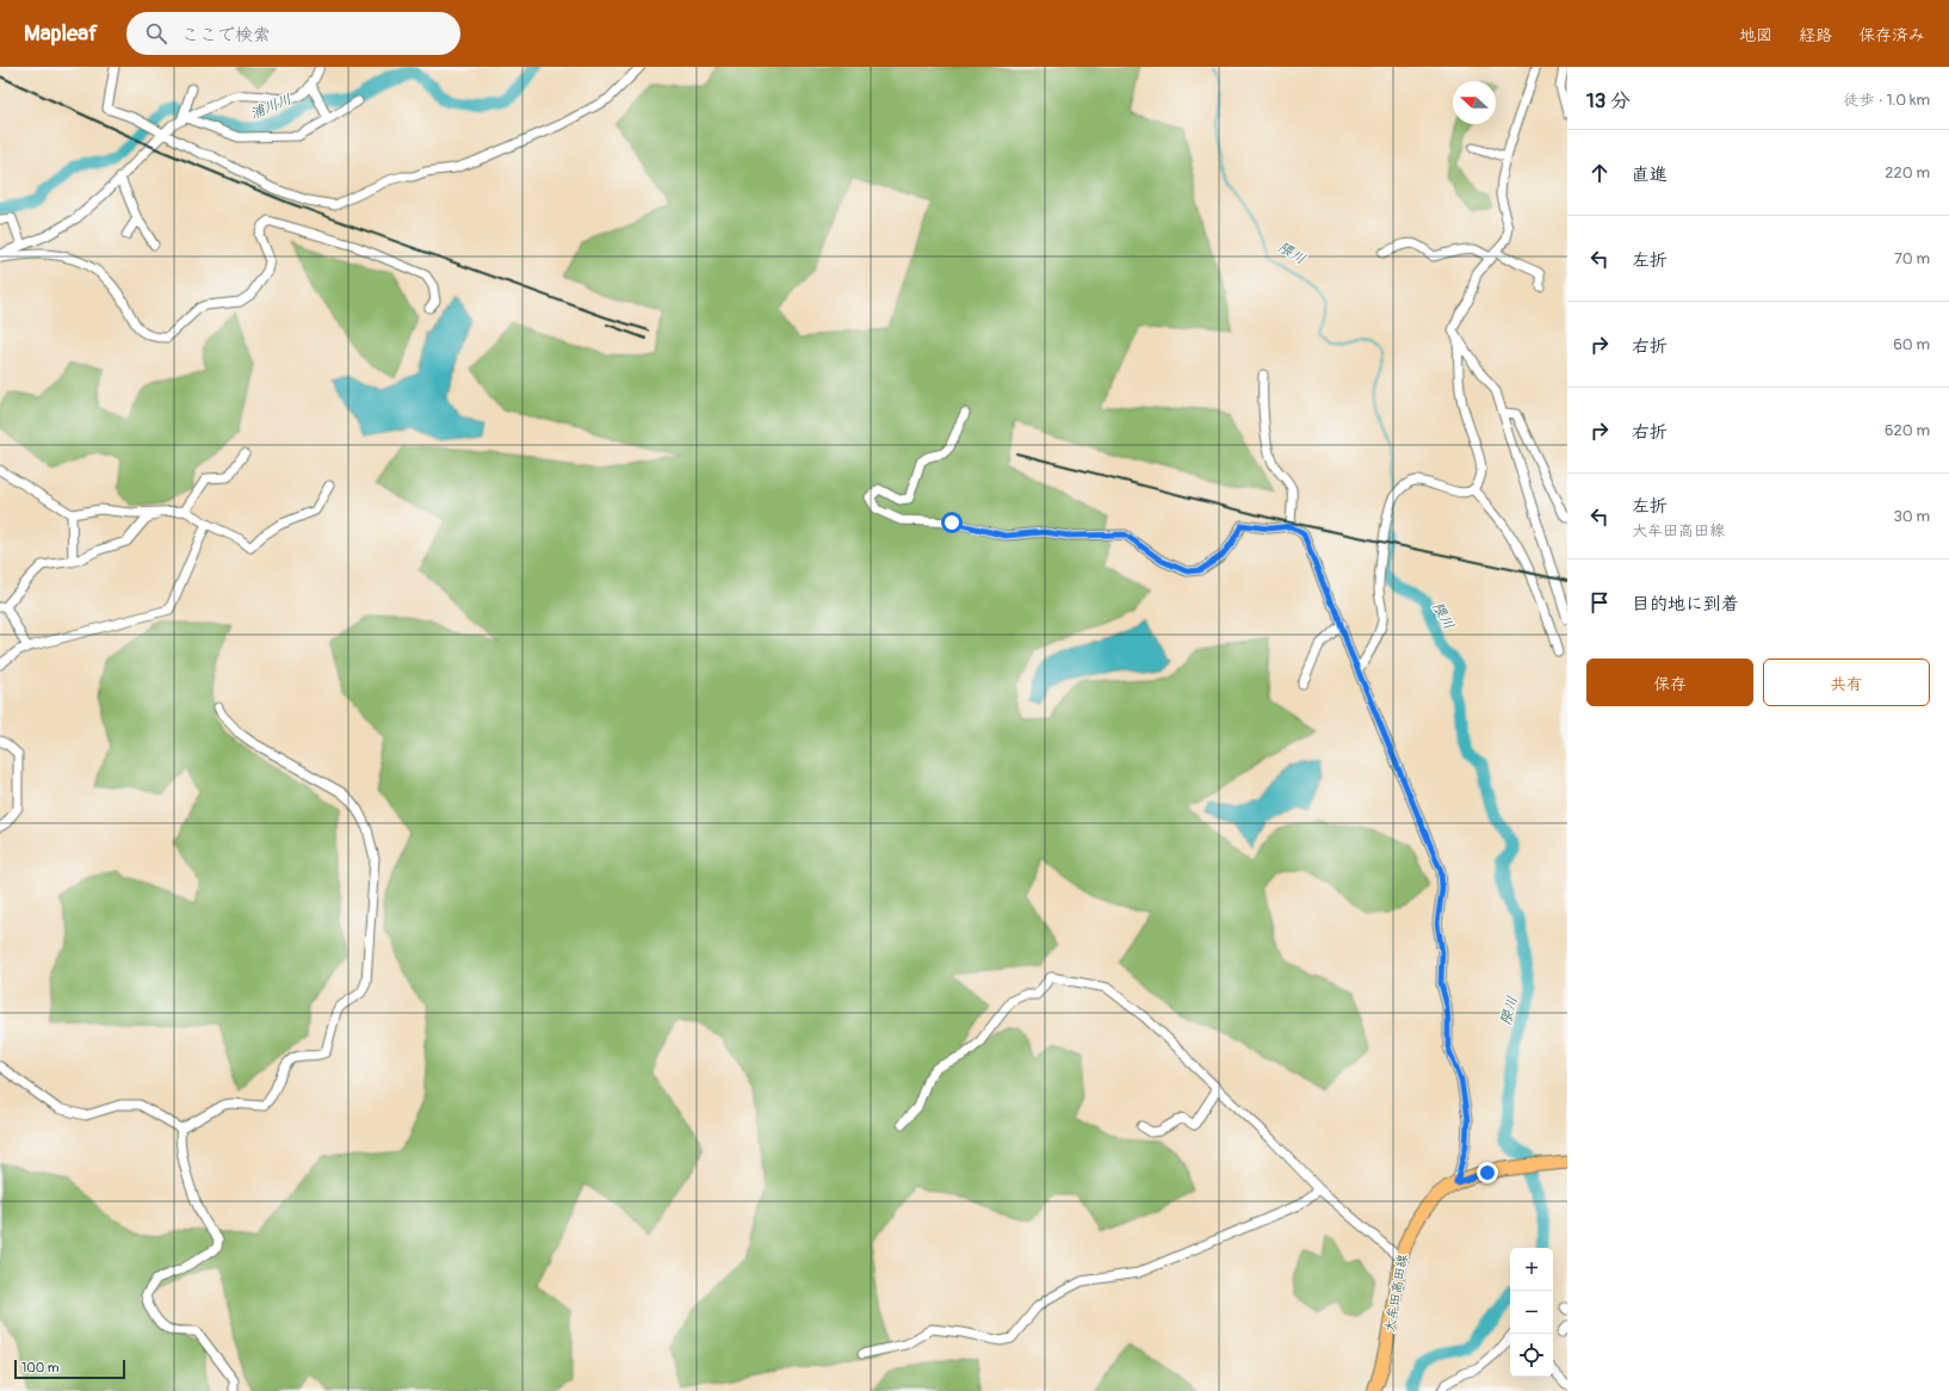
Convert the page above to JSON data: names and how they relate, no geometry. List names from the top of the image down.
{
  "streets": {
    "main road": ["大牟田高田線"]
  },
  "water": ["浦川川", "隈川"],
  "scale_bar": "100 m",
  "north": "left",
  "page": {
    "header": "Mapleaf",
    "search": "ここで検索",
    "nav": ["地図", "経路", "保存済み"],
    "heading": ["13 分", "徒歩 · 1.0 km"],
    "list": [
      ["直進", "220 m"],
      ["左折", "70 m"],
      ["右折", "60 m"],
      ["右折", "620 m"],
      ["左折", "大牟田高田線", "30 m"],
      "目的地に到着"
    ],
    "buttons": ["保存", "共有"],
    "map_buttons": ["+", "−"],
    "scale": "100 m"
  }
}
